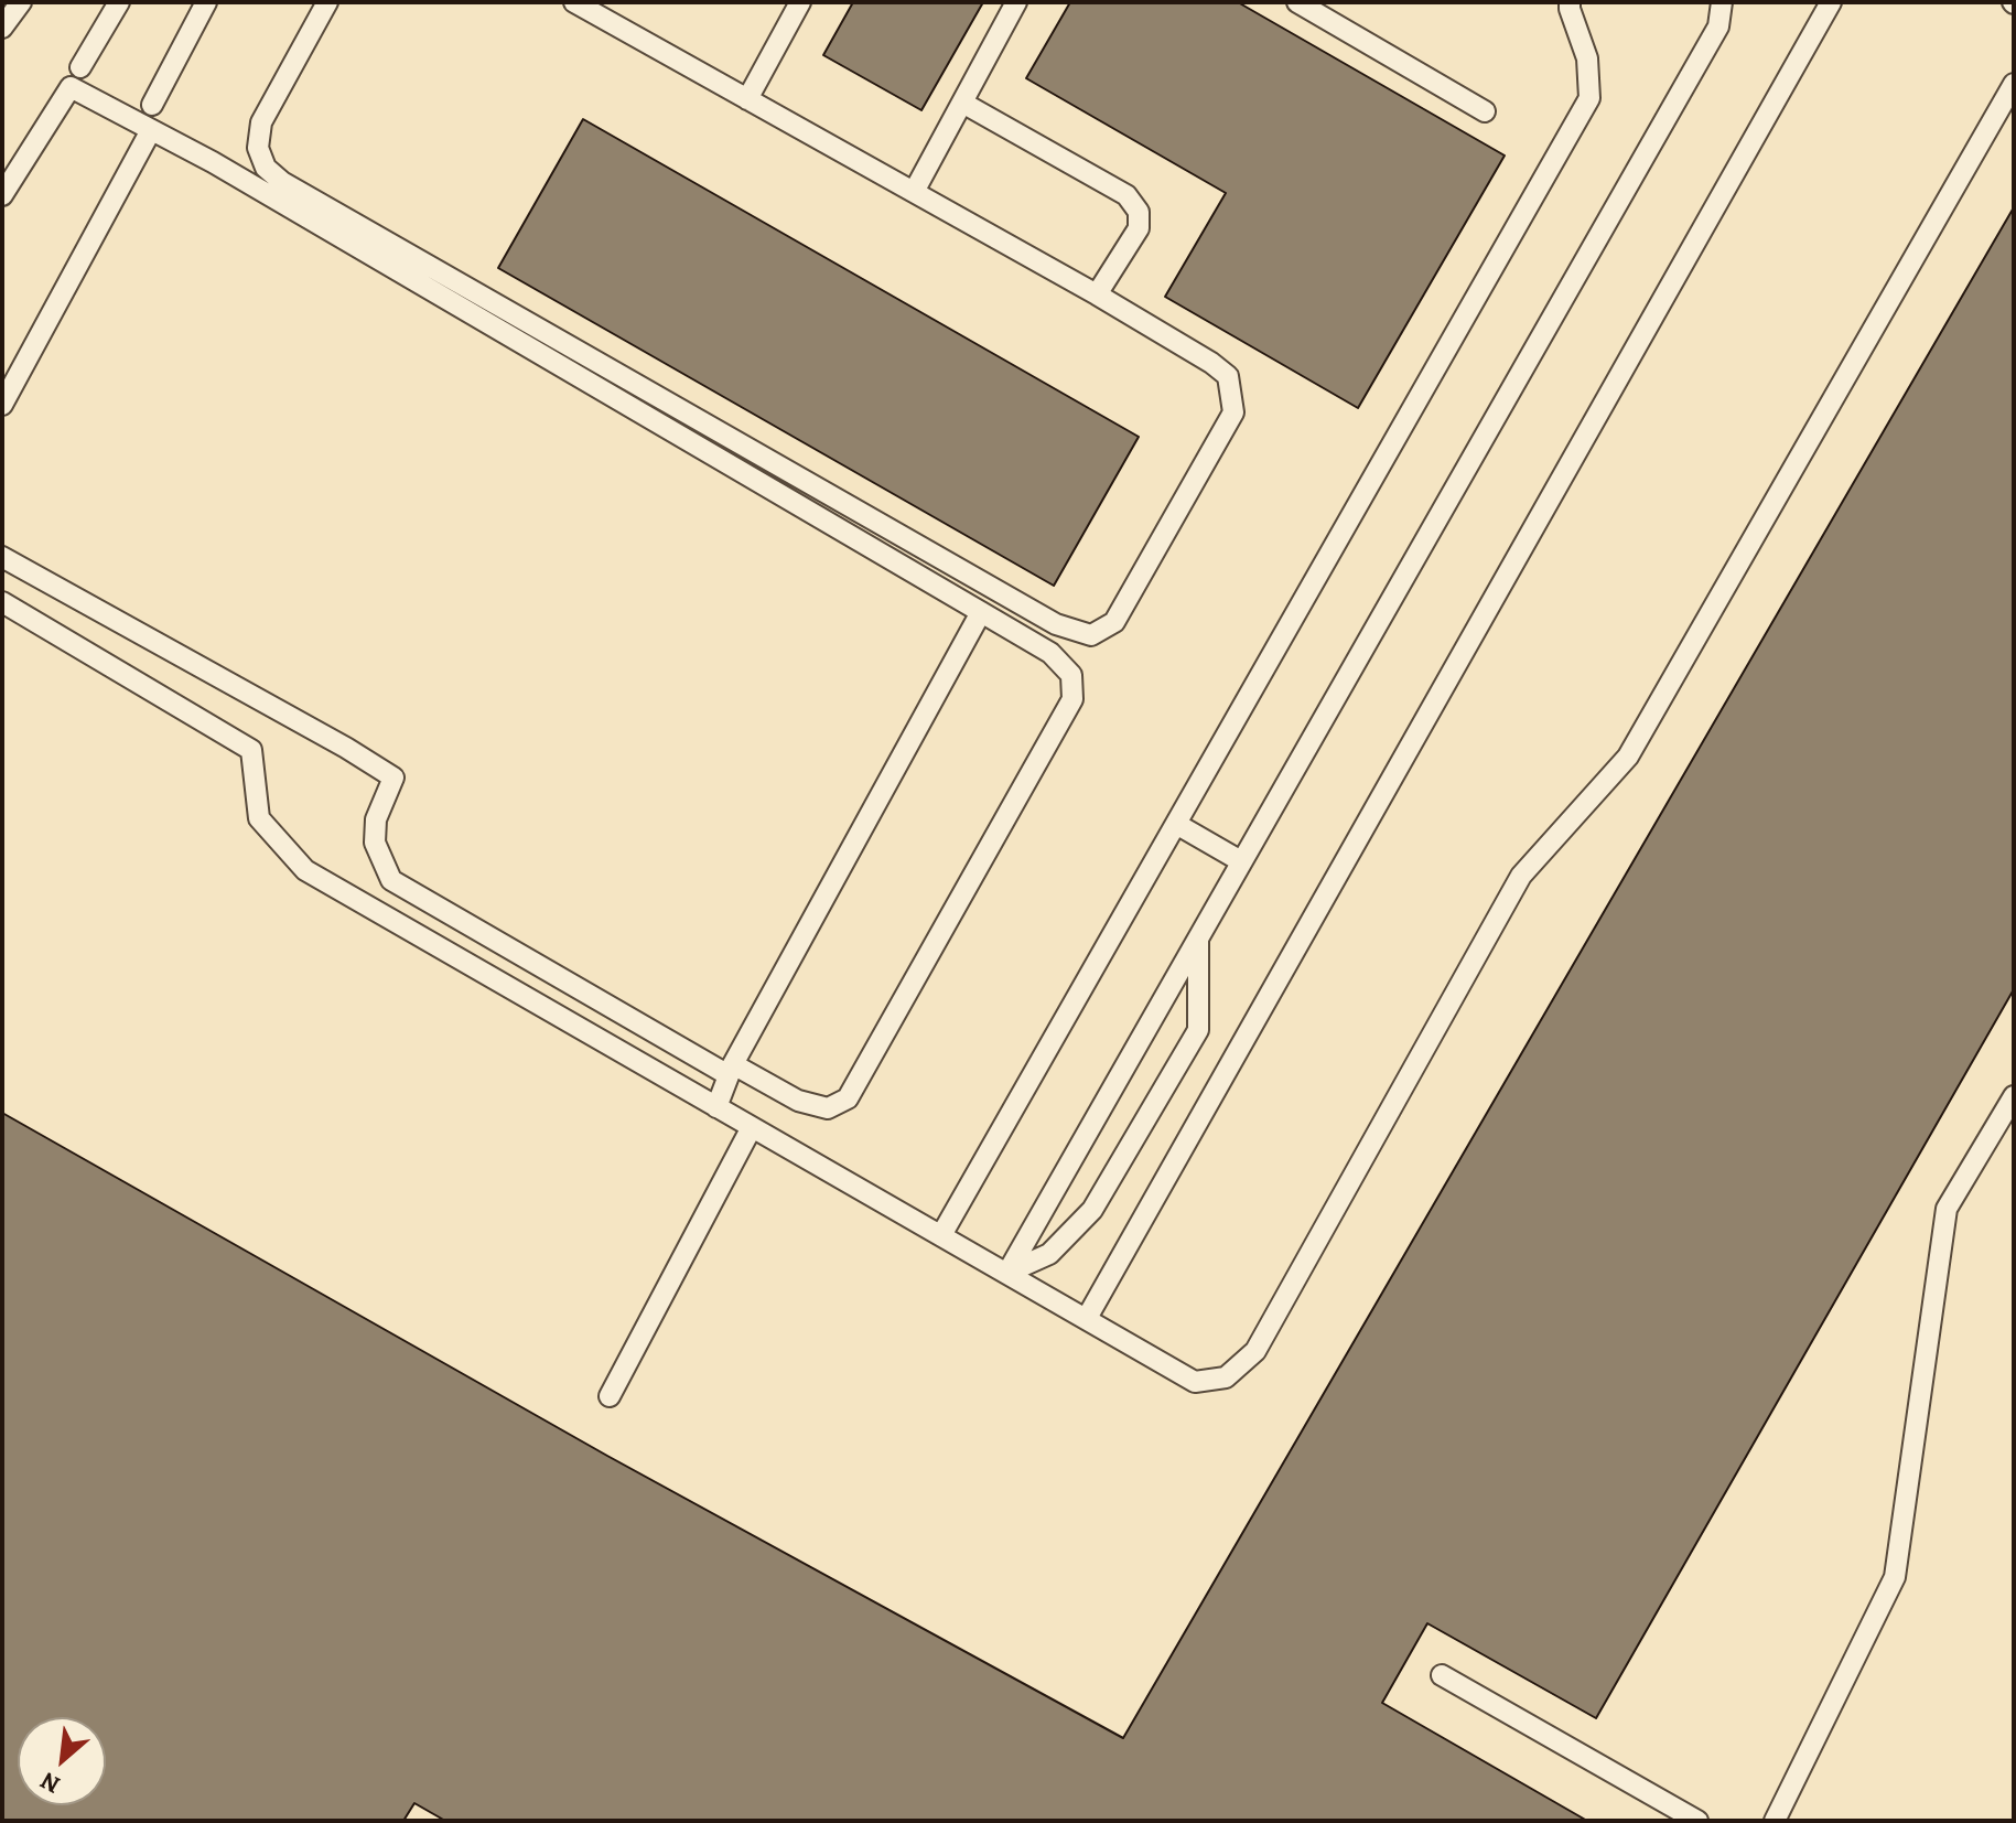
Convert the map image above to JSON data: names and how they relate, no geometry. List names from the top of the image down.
{
  "north": "bottom left"
}
